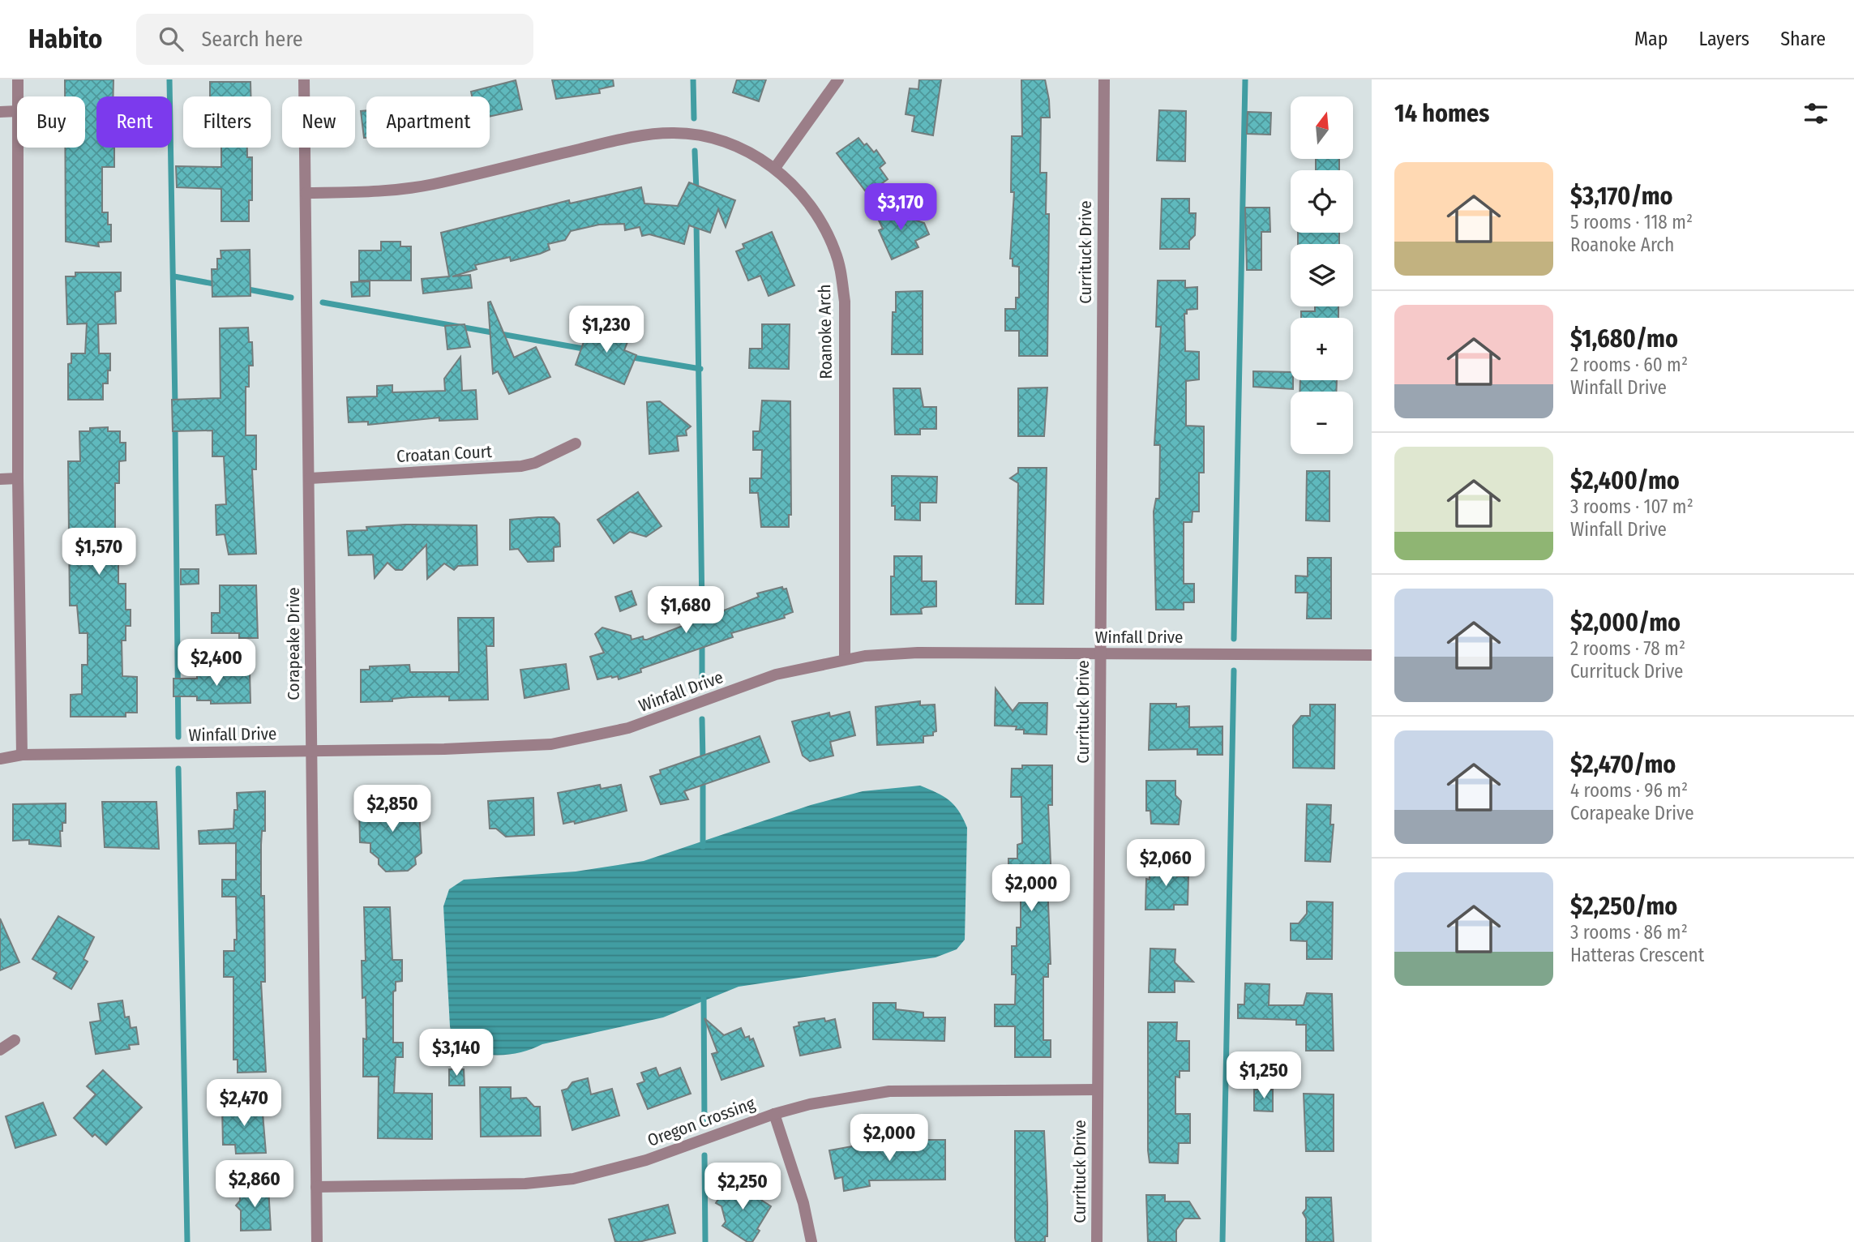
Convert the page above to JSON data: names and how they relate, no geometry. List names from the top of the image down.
{
  "streets": {
    "street": [
      "Currituck Drive",
      "Roanoke Arch",
      "Croatan Court",
      "Winfall Drive",
      "Corapeake Drive",
      "Oregon Crossing"
    ]
  },
  "crossings": [
    ["Currituck Drive", "Winfall Drive"],
    ["Currituck Drive", "Oregon Crossing"],
    ["Roanoke Arch", "Winfall Drive"],
    ["Roanoke Arch", "Corapeake Drive"],
    ["Croatan Court", "Corapeake Drive"],
    ["Winfall Drive", "Corapeake Drive"],
    ["Corapeake Drive", "Oregon Crossing"]
  ],
  "north": "top",
  "page": {
    "header": "Habito",
    "search": "Search here",
    "nav": ["Map", "Layers", "Share"],
    "heading": "14 homes",
    "map_buttons": ["+", "−"],
    "chip": [
      "Buy",
      "Rent",
      "Filters",
      "New",
      "Apartment"
    ],
    "list": [
      {
        "name": "$3,170/mo",
        "note": "5 rooms · 118 m² · Roanoke Arch"
      },
      {
        "name": "$1,680/mo",
        "note": "2 rooms · 60 m² · Winfall Drive"
      },
      {
        "name": "$2,400/mo",
        "note": "3 rooms · 107 m² · Winfall Drive"
      },
      {
        "name": "$2,000/mo",
        "note": "2 rooms · 78 m² · Currituck Drive"
      },
      {
        "name": "$2,470/mo",
        "note": "4 rooms · 96 m² · Corapeake Drive"
      },
      {
        "name": "$2,250/mo",
        "note": "3 rooms · 86 m² · Hatteras Crescent"
      }
    ],
    "price": [
      "$3,170",
      "$1,230",
      "$1,570",
      "$1,680",
      "$2,400",
      "$2,850",
      "$2,060",
      "$2,000",
      "$3,140",
      "$1,250",
      "$2,470",
      "$2,000",
      "$2,860",
      "$2,250"
    ]
  }
}
